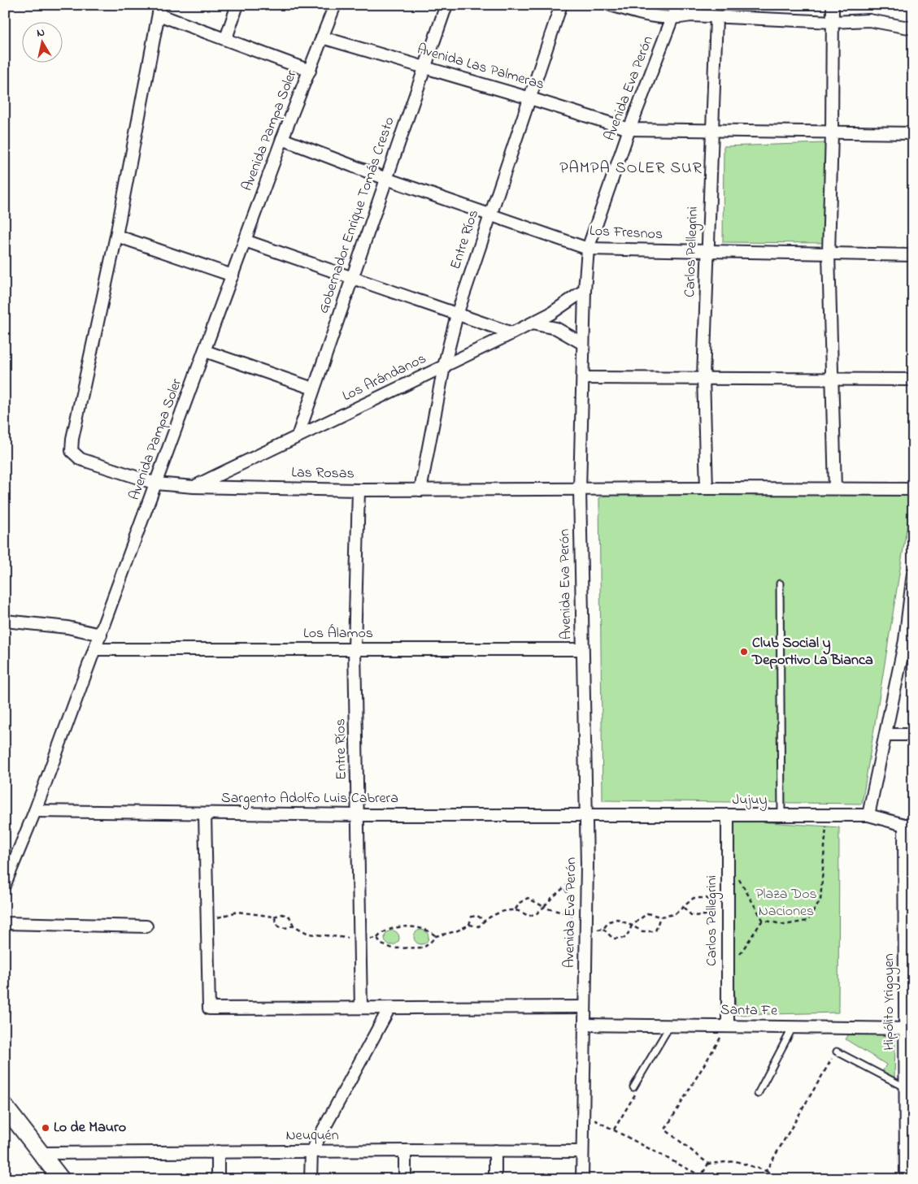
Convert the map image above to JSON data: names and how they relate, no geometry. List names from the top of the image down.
{
  "streets": {
    "street": [
      "Avenida Las Palmeras",
      "Avenida Eva Perón",
      "Avenida Pampa Soler",
      "Gobernador Enrique Tomás Cresto",
      "Los Fresnos",
      "Entre Ríos",
      "Carlos Pellegrini",
      "Los Arándanos",
      "Las Rosas",
      "Los Álamos",
      "Sargento Adolfo Luis Cabrera",
      "Jujuy",
      "Hipólito Yrigoyen",
      "Santa Fe",
      "Neuquén"
    ]
  },
  "crossings": [
    ["Avenida Las Palmeras", "Avenida Eva Perón"],
    ["Avenida Las Palmeras", "Avenida Pampa Soler"],
    ["Avenida Las Palmeras", "Gobernador Enrique Tomás Cresto"],
    ["Avenida Las Palmeras", "Entre Ríos"],
    ["Avenida Las Palmeras", "Carlos Pellegrini"],
    ["Avenida Eva Perón", "Los Fresnos"],
    ["Avenida Eva Perón", "Los Arándanos"],
    ["Avenida Eva Perón", "Las Rosas"],
    ["Avenida Eva Perón", "Los Álamos"],
    ["Avenida Eva Perón", "Sargento Adolfo Luis Cabrera"],
    ["Avenida Eva Perón", "Jujuy"],
    ["Avenida Eva Perón", "Santa Fe"],
    ["Avenida Eva Perón", "Neuquén"],
    ["Avenida Pampa Soler", "Los Fresnos"],
    ["Avenida Pampa Soler", "Las Rosas"],
    ["Avenida Pampa Soler", "Los Álamos"],
    ["Avenida Pampa Soler", "Sargento Adolfo Luis Cabrera"],
    ["Gobernador Enrique Tomás Cresto", "Los Fresnos"],
    ["Gobernador Enrique Tomás Cresto", "Los Arándanos"],
    ["Los Fresnos", "Entre Ríos"],
    ["Los Fresnos", "Carlos Pellegrini"],
    ["Entre Ríos", "Los Arándanos"],
    ["Entre Ríos", "Las Rosas"],
    ["Entre Ríos", "Los Álamos"],
    ["Entre Ríos", "Sargento Adolfo Luis Cabrera"],
    ["Carlos Pellegrini", "Las Rosas"],
    ["Carlos Pellegrini", "Jujuy"],
    ["Carlos Pellegrini", "Santa Fe"],
    ["Los Arándanos", "Las Rosas"],
    ["Sargento Adolfo Luis Cabrera", "Jujuy"],
    ["Jujuy", "Hipólito Yrigoyen"],
    ["Hipólito Yrigoyen", "Santa Fe"]
  ],
  "districts": ["PAMPA SOLER SUR"],
  "parks": ["Plaza Dos Naciones"],
  "places": ["Club Social y Deportivo La Bianca", "Lo de Mauro"],
  "north": "top"
}
